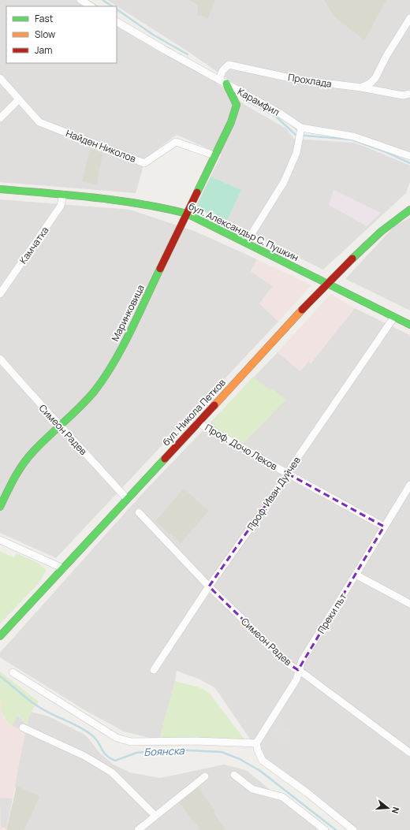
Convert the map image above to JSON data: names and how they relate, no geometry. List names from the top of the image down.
{
  "streets": {
    "main road": ["бул. Александър С. Пушкин", "Маринковица", "бул. Никола Петков"],
    "street": [
      "Прохлада",
      "Карамфил",
      "Найден Николов",
      "Камчатка",
      "Симеон Радев",
      "Проф. Дочо Леков",
      "Проф. Иван Дуйчев",
      "Преки път"
    ]
  },
  "crossings": [
    ["Прохлада", "Карамфил"],
    ["Карамфил", "Маринковица"],
    ["Найден Николов", "Маринковица"],
    ["бул. Александър С. Пушкин", "Камчатка"],
    ["бул. Александър С. Пушкин", "Маринковица"],
    ["бул. Александър С. Пушкин", "бул. Никола Петков"],
    ["бул. Александър С. Пушкин", "Проф. Иван Дуйчев"],
    ["Маринковица", "Симеон Радев"],
    ["бул. Никола Петков", "Симеон Радев"],
    ["бул. Никола Петков", "Проф. Дочо Леков"],
    ["Симеон Радев", "Проф. Иван Дуйчев"],
    ["Симеон Радев", "Преки път"],
    ["Проф. Дочо Леков", "Проф. Иван Дуйчев"],
    ["Проф. Дочо Леков", "Преки път"]
  ],
  "water": ["Боянска"],
  "legend": ["Fast", "Slow", "Jam"],
  "north": "right"
}
